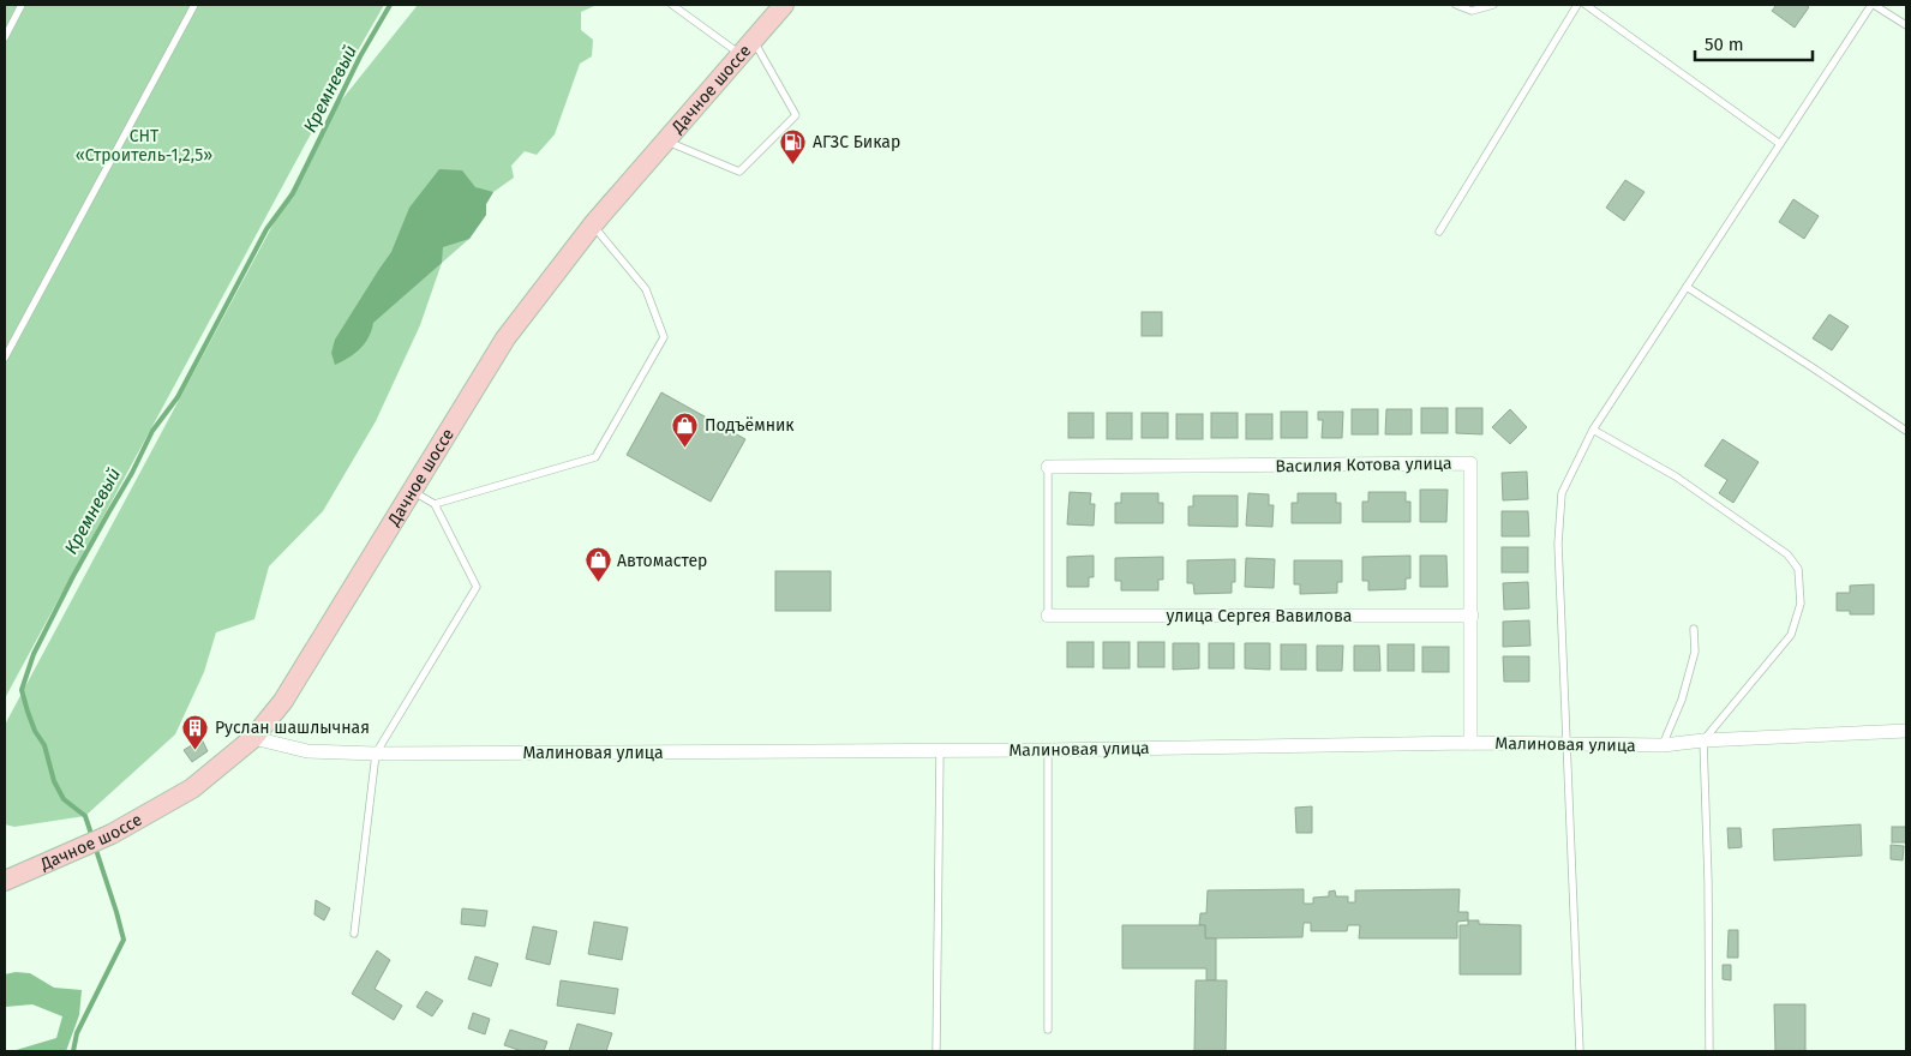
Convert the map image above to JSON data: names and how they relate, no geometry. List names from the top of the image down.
{
  "streets": {
    "main road": ["Дачное шоссе"],
    "street": ["Василия Котова улица", "улица Сергея Вавилова", "Малиновая улица"]
  },
  "crossings": [
    ["Дачное шоссе", "Малиновая улица"],
    ["Василия Котова улица", "улица Сергея Вавилова"],
    ["Василия Котова улица", "Малиновая улица"]
  ],
  "water": ["Кремневый"],
  "parks": ["СНТ «Строитель-1,2,5»"],
  "places": {
    "fuel station": ["АГЗС Бикар"],
    "shop": ["Подъёмник", "Автомастер"],
    "building": ["Руслан шашлычная"]
  },
  "scale_bar": "50 m"
}
